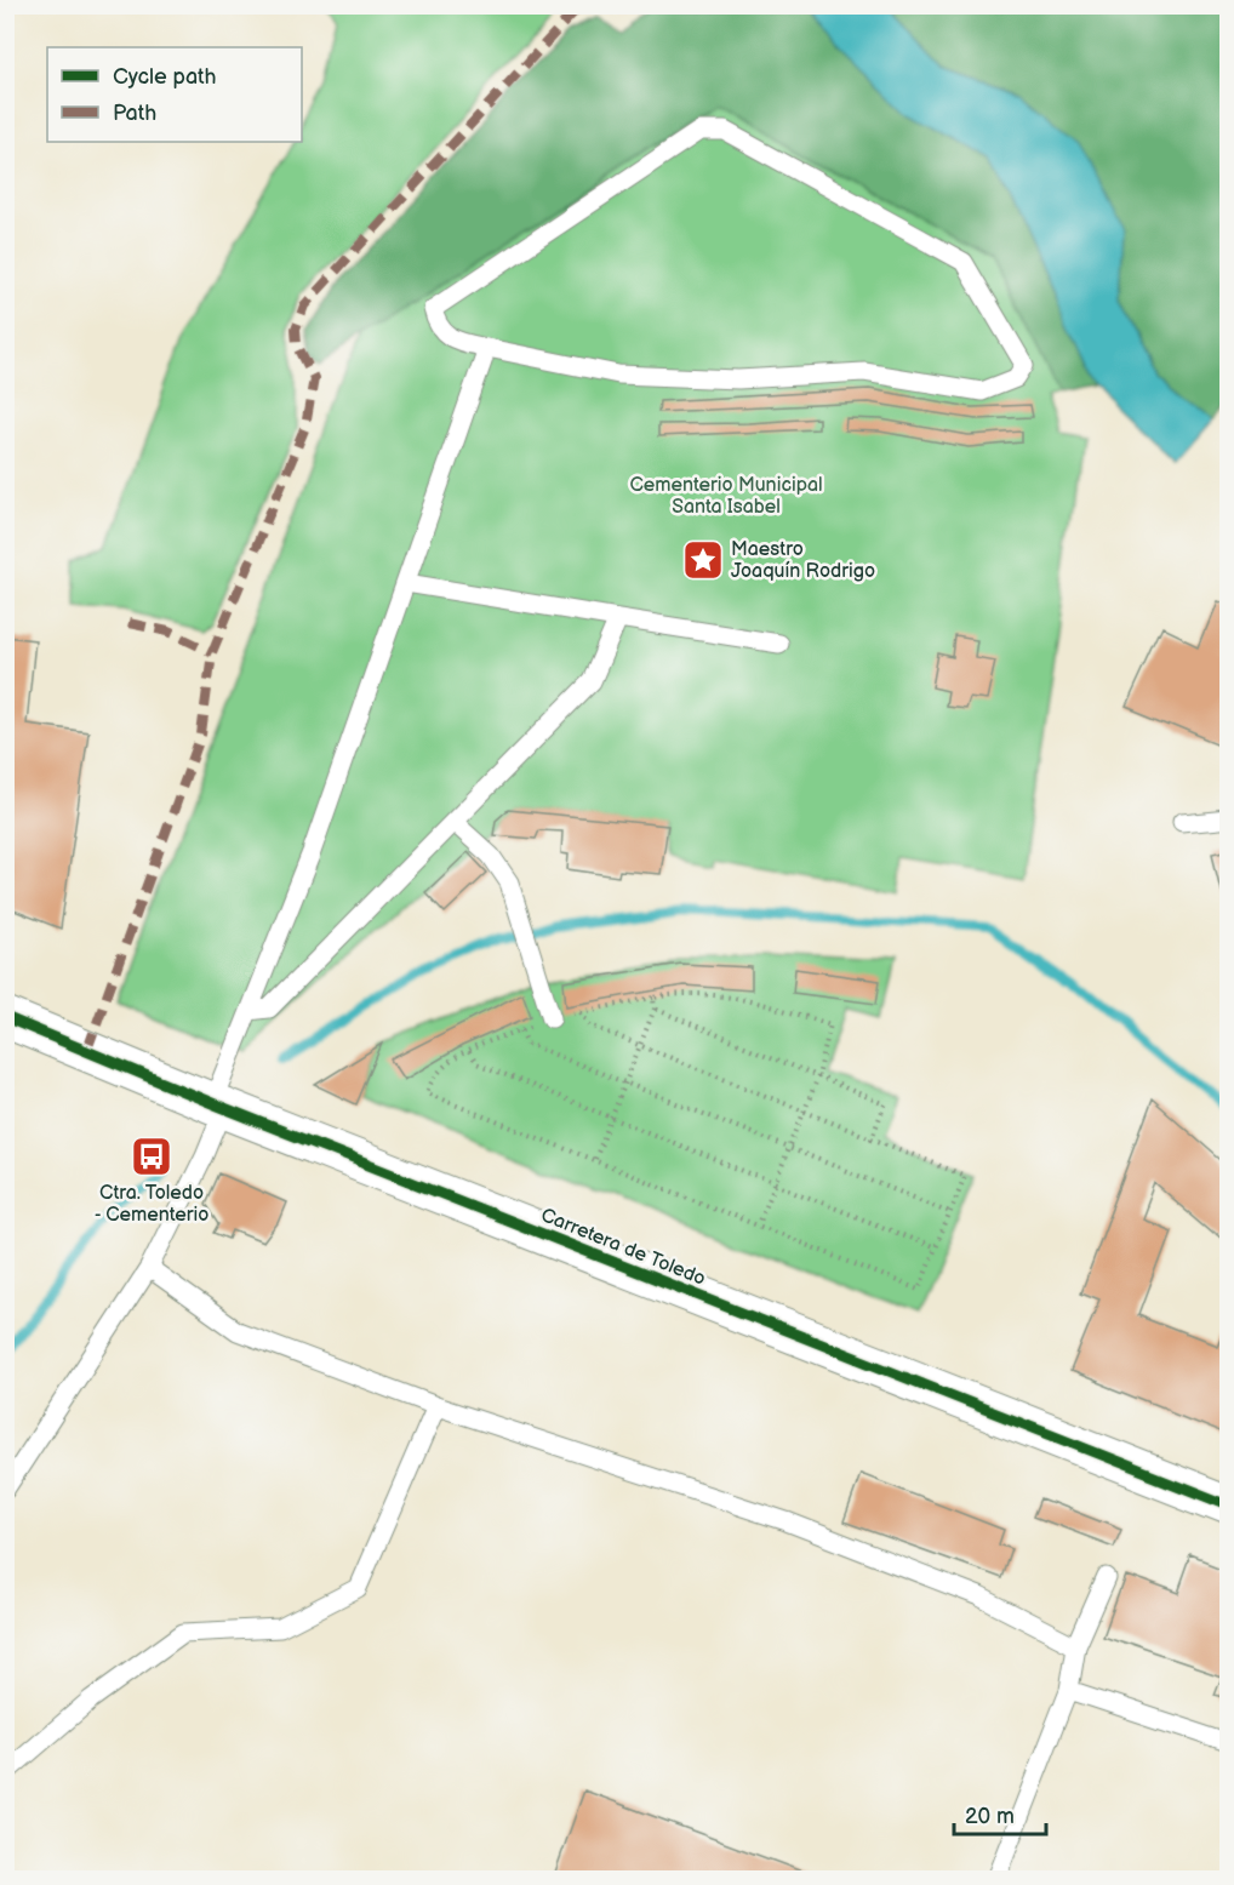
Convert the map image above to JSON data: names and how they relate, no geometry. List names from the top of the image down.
{
  "streets": {
    "street": ["Carretera de Toledo"]
  },
  "parks": ["Cementerio Municipal Santa Isabel"],
  "places": {
    "place": ["Maestro Joaquín Rodrigo"],
    "bus stop": ["Ctra. Toledo - Cementerio"]
  },
  "legend": ["Cycle path", "Path"],
  "scale_bar": "20 m"
}
